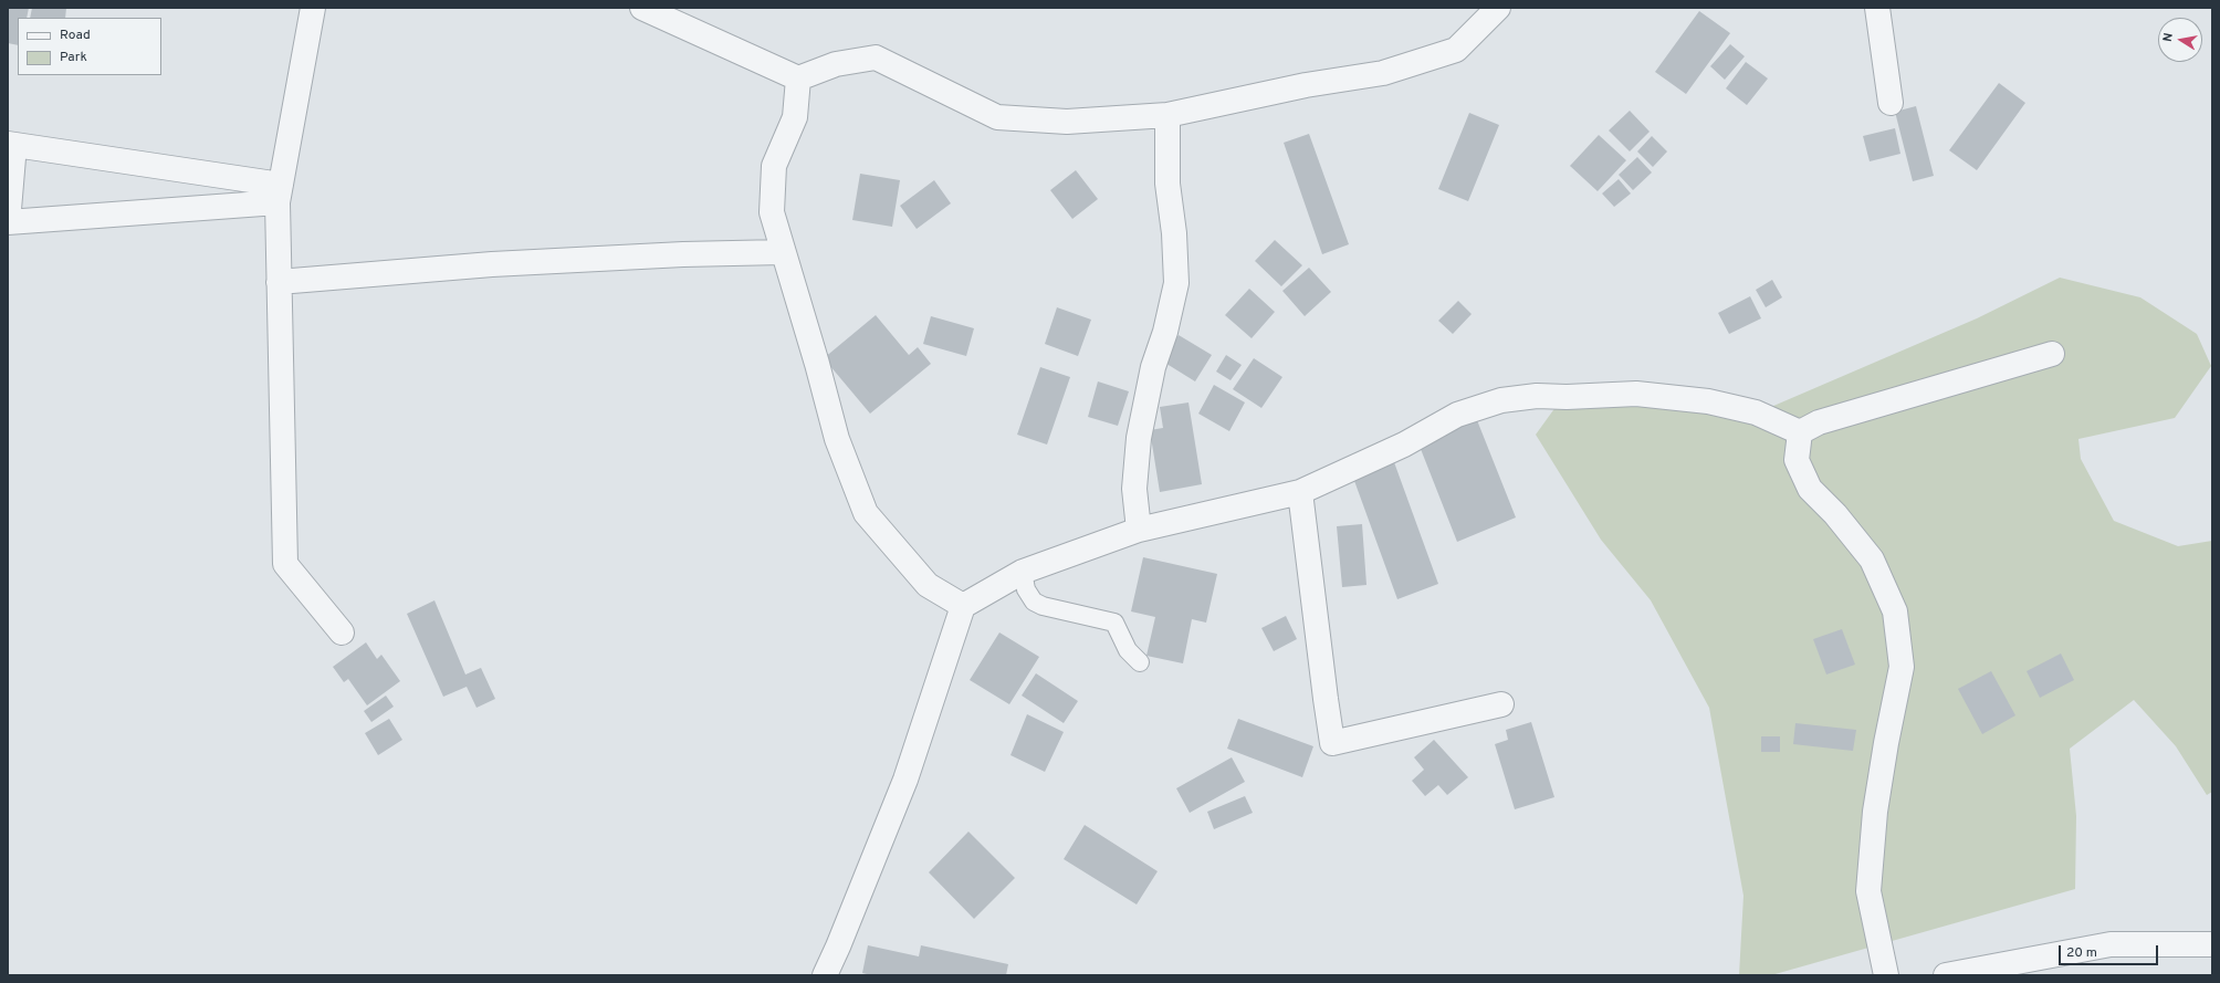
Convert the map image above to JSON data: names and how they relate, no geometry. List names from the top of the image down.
{
  "legend": ["Road", "Park"],
  "scale_bar": "20 m",
  "north": "left"
}
